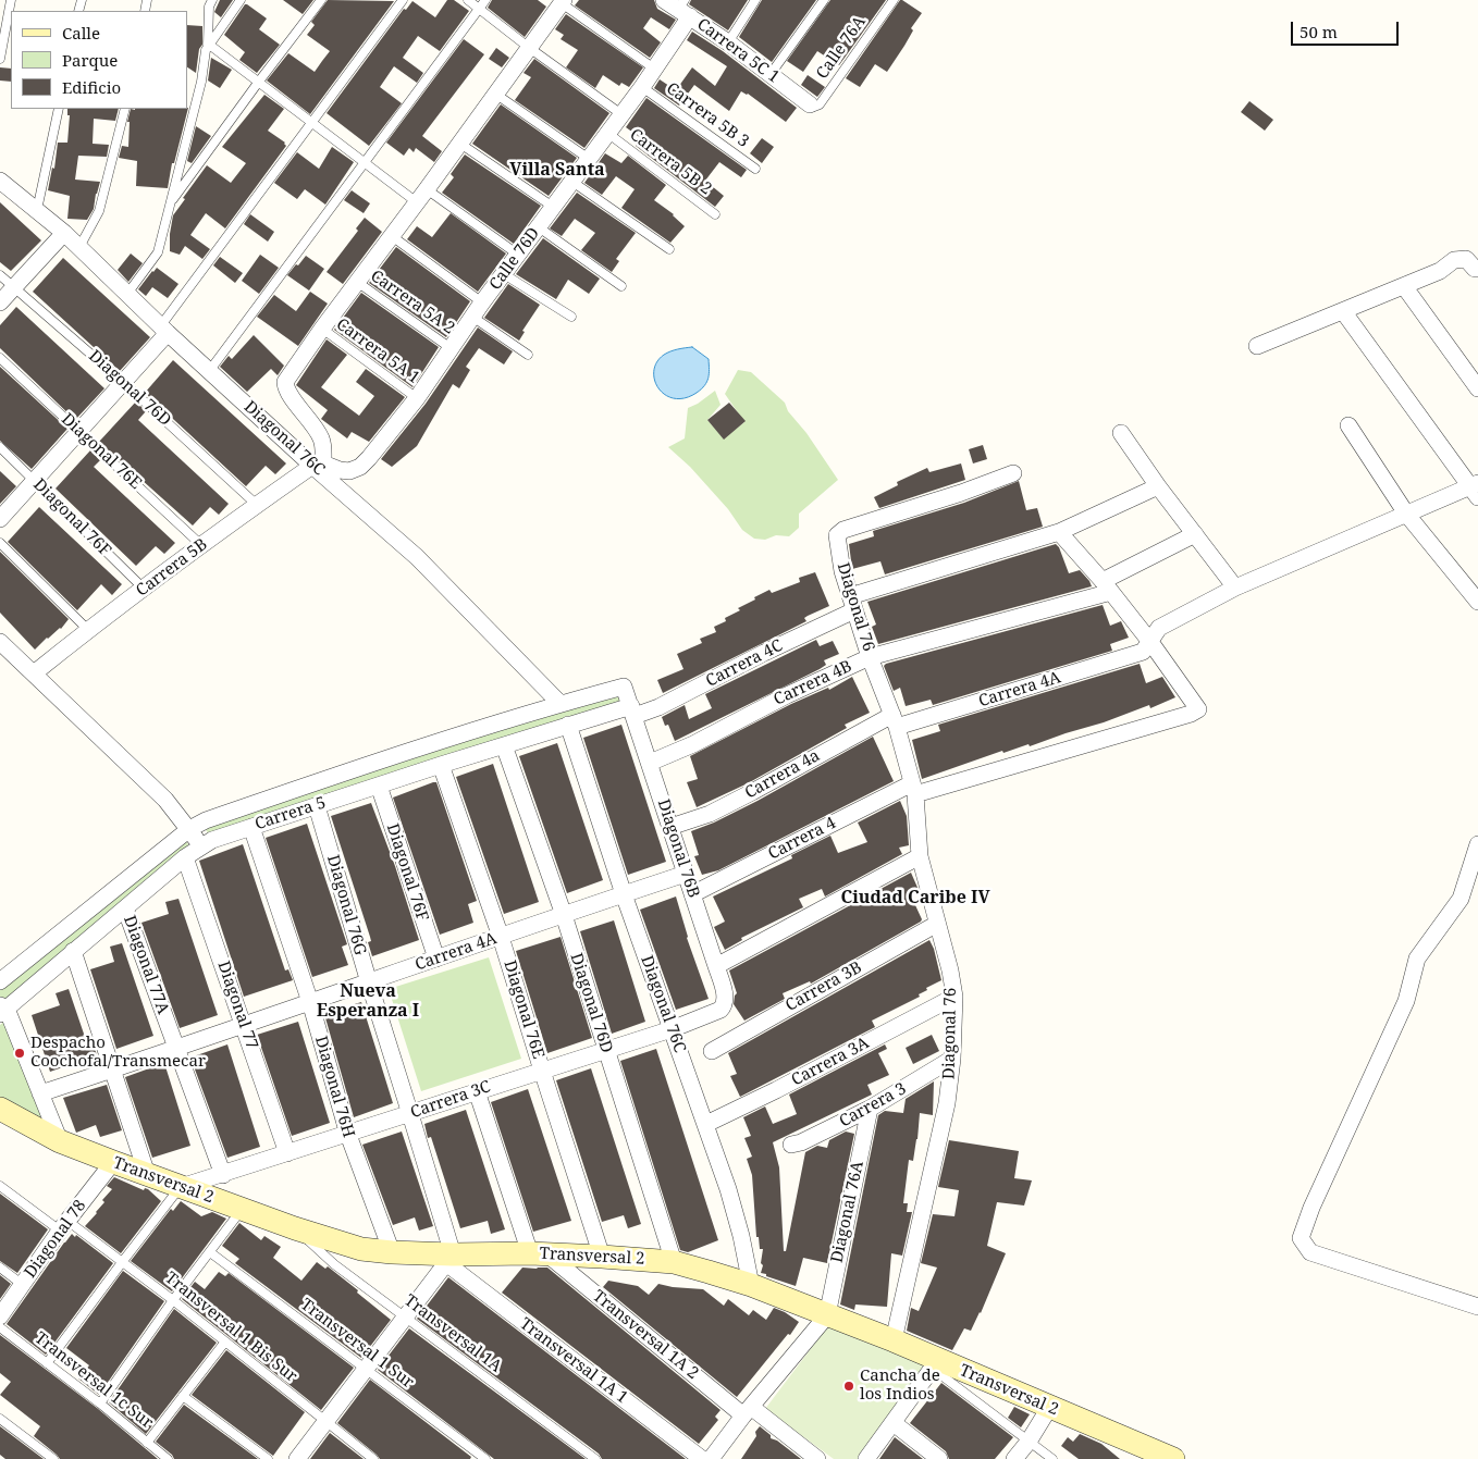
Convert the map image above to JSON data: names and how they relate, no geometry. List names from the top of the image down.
{
  "streets": {
    "street": [
      "Carrera 5C 1",
      "Calle 76D",
      "Diagonal 76D",
      "Diagonal 76C",
      "Diagonal 76E",
      "Diagonal 76F",
      "Carrera 5B",
      "Diagonal 76",
      "Carrera 4C",
      "Carrera 4B",
      "Carrera 4A",
      "Carrera 4a",
      "Carrera 5",
      "Carrera 4",
      "Diagonal 76B",
      "Diagonal 76G",
      "Diagonal 77A",
      "Carrera 3B",
      "Diagonal 77",
      "Carrera 3A",
      "Diagonal 76H",
      "Carrera 3C",
      "Carrera 3",
      "Transversal 2",
      "Diagonal 76A",
      "Diagonal 78",
      "Transversal 1A 2",
      "Transversal 1A 1"
    ],
    "lane": [
      "Calle 76A",
      "Carrera 5B 3",
      "Carrera 5B 2",
      "Carrera 5A 2",
      "Carrera 5A 1",
      "Transversal 1 Bis Sur",
      "Transversal 1A",
      "Transversal 1 Sur",
      "Transversal 1c Sur"
    ]
  },
  "crossings": [
    ["Calle 76A", "Carrera 5C 1"],
    ["Carrera 5C 1", "Calle 76D"],
    ["Carrera 5B 3", "Calle 76D"],
    ["Carrera 5B 2", "Calle 76D"],
    ["Calle 76D", "Carrera 5A 2"],
    ["Calle 76D", "Carrera 5A 1"],
    ["Calle 76D", "Diagonal 76C"],
    ["Calle 76D", "Carrera 5B"],
    ["Diagonal 76D", "Carrera 5B"],
    ["Diagonal 76D", "Carrera 4A"],
    ["Diagonal 76D", "Carrera 5"],
    ["Diagonal 76D", "Carrera 3C"],
    ["Diagonal 76D", "Transversal 2"],
    ["Diagonal 76C", "Carrera 5B"],
    ["Diagonal 76C", "Carrera 4A"],
    ["Diagonal 76C", "Carrera 5"],
    ["Diagonal 76C", "Carrera 3A"],
    ["Diagonal 76C", "Carrera 3C"],
    ["Diagonal 76C", "Transversal 2"],
    ["Diagonal 76E", "Carrera 5B"],
    ["Diagonal 76E", "Carrera 4A"],
    ["Diagonal 76E", "Carrera 5"],
    ["Diagonal 76E", "Carrera 3C"],
    ["Diagonal 76E", "Transversal 2"],
    ["Diagonal 76F", "Carrera 5B"],
    ["Diagonal 76F", "Carrera 4A"],
    ["Diagonal 76F", "Carrera 5"],
    ["Diagonal 76", "Carrera 4C"],
    ["Diagonal 76", "Carrera 4B"],
    ["Diagonal 76", "Carrera 4A"],
    ["Diagonal 76", "Carrera 4a"],
    ["Diagonal 76", "Carrera 4"],
    ["Diagonal 76", "Carrera 3B"],
    ["Diagonal 76", "Carrera 3A"],
    ["Diagonal 76", "Carrera 3"],
    ["Diagonal 76", "Transversal 2"],
    ["Carrera 4C", "Carrera 5"],
    ["Carrera 4C", "Diagonal 76B"],
    ["Carrera 4B", "Diagonal 76B"],
    ["Carrera 4A", "Carrera 4a"],
    ["Carrera 4A", "Carrera 4"],
    ["Carrera 4A", "Diagonal 76B"],
    ["Carrera 4A", "Diagonal 76G"],
    ["Carrera 4A", "Diagonal 77A"],
    ["Carrera 4A", "Diagonal 77"],
    ["Carrera 4A", "Diagonal 76H"],
    ["Carrera 4a", "Diagonal 76B"],
    ["Carrera 5", "Diagonal 76B"],
    ["Carrera 5", "Diagonal 76G"],
    ["Carrera 5", "Diagonal 77A"],
    ["Carrera 5", "Diagonal 77"],
    ["Carrera 5", "Diagonal 76H"],
    ["Carrera 4", "Diagonal 76B"],
    ["Diagonal 76B", "Carrera 3C"],
    ["Diagonal 76G", "Carrera 3C"],
    ["Diagonal 76G", "Transversal 2"],
    ["Diagonal 76G", "Transversal 1A 1"],
    ["Diagonal 77A", "Carrera 3C"],
    ["Diagonal 77", "Carrera 3C"],
    ["Diagonal 76H", "Carrera 3C"],
    ["Diagonal 76H", "Transversal 2"],
    ["Carrera 3C", "Transversal 2"],
    ["Carrera 3", "Diagonal 76A"],
    ["Transversal 2", "Diagonal 76A"],
    ["Transversal 2", "Diagonal 78"],
    ["Transversal 2", "Transversal 1A"],
    ["Transversal 2", "Transversal 1A 2"],
    ["Transversal 2", "Transversal 1A 1"],
    ["Diagonal 78", "Transversal 1 Bis Sur"]
  ],
  "districts": ["Villa Santa", "Ciudad Caribe IV", "Nueva Esperanza I"],
  "places": ["Despacho Coochofal/Transmecar", "Cancha de los Indios"],
  "legend": ["Calle", "Parque", "Edificio"],
  "scale_bar": "50 m"
}
